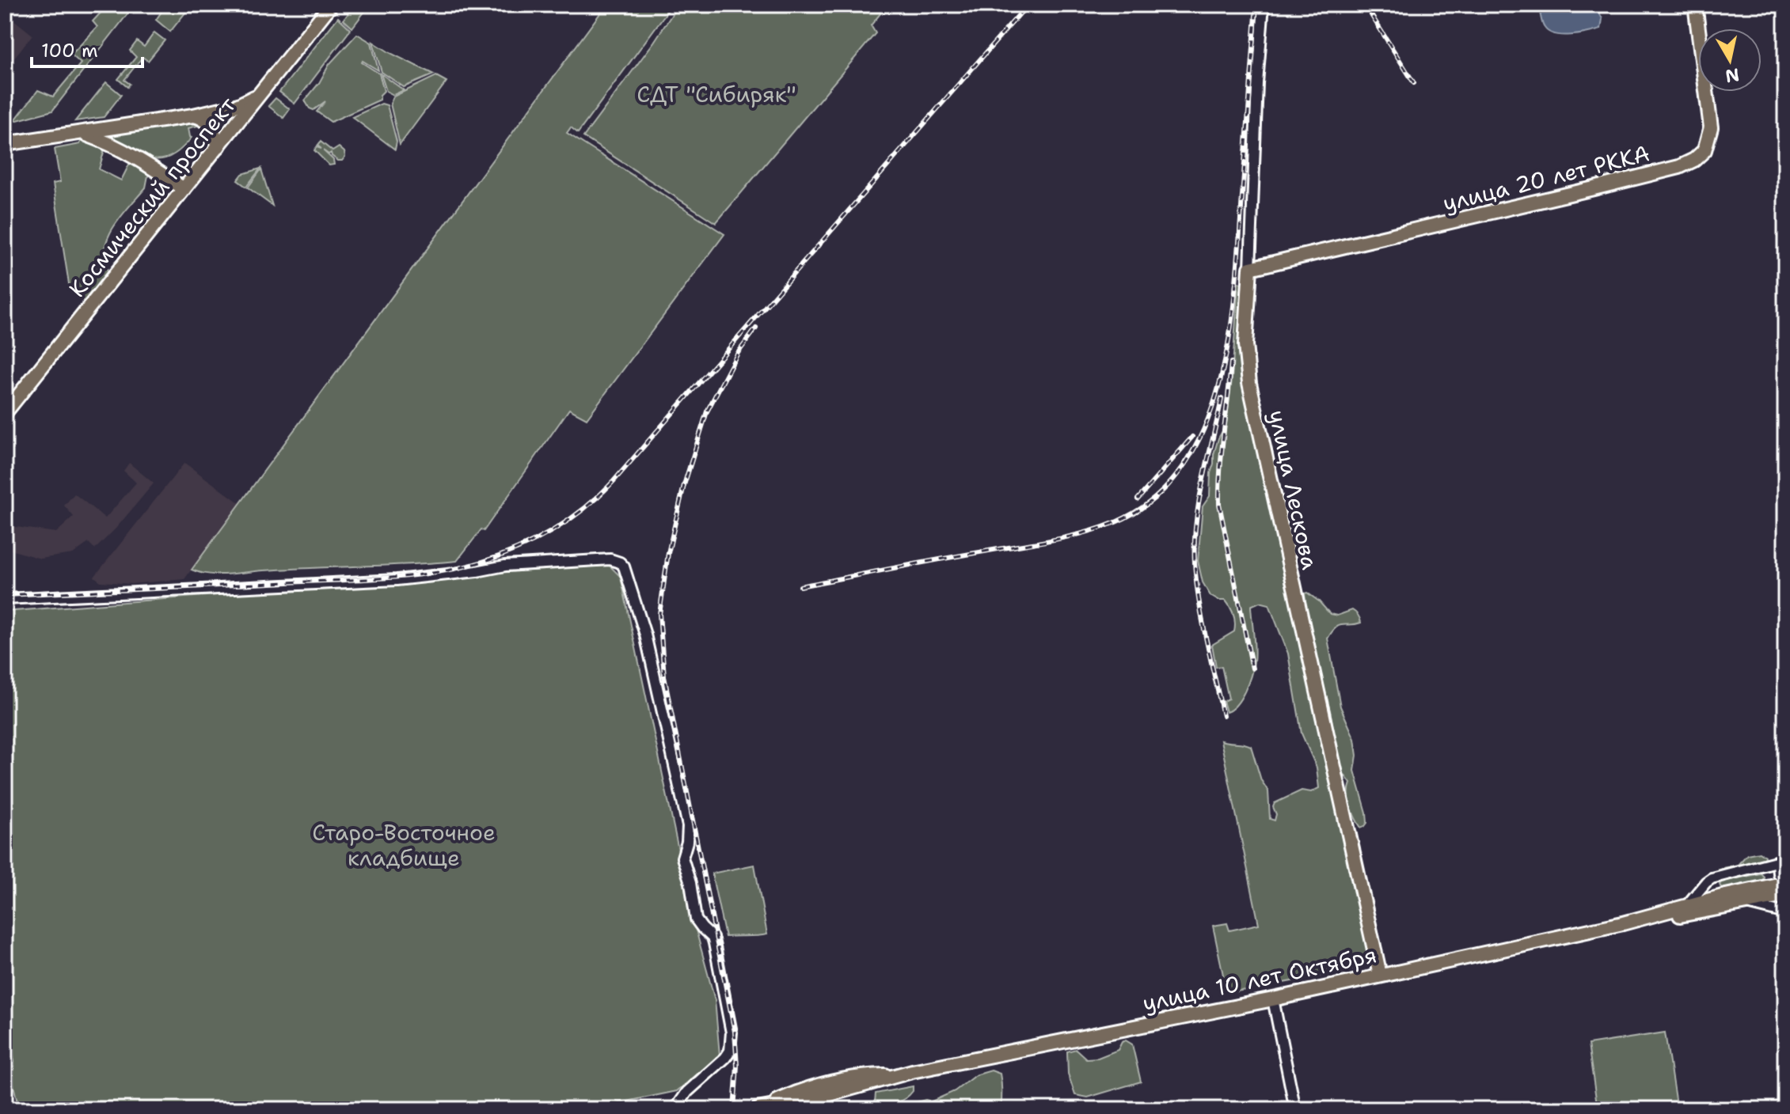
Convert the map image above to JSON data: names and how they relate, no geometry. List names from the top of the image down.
{
  "streets": {
    "main road": [
      "улица 20 лет РККА",
      "Космический проспект",
      "улица Лескова",
      "улица 10 лет Октября"
    ]
  },
  "crossings": [
    ["улица 20 лет РККА", "улица Лескова"],
    ["улица Лескова", "улица 10 лет Октября"]
  ],
  "parks": ["СДТ \"Сибиряк\"", "Старо-Восточное кладбище"],
  "scale_bar": "100 m",
  "north": "bottom"
}
